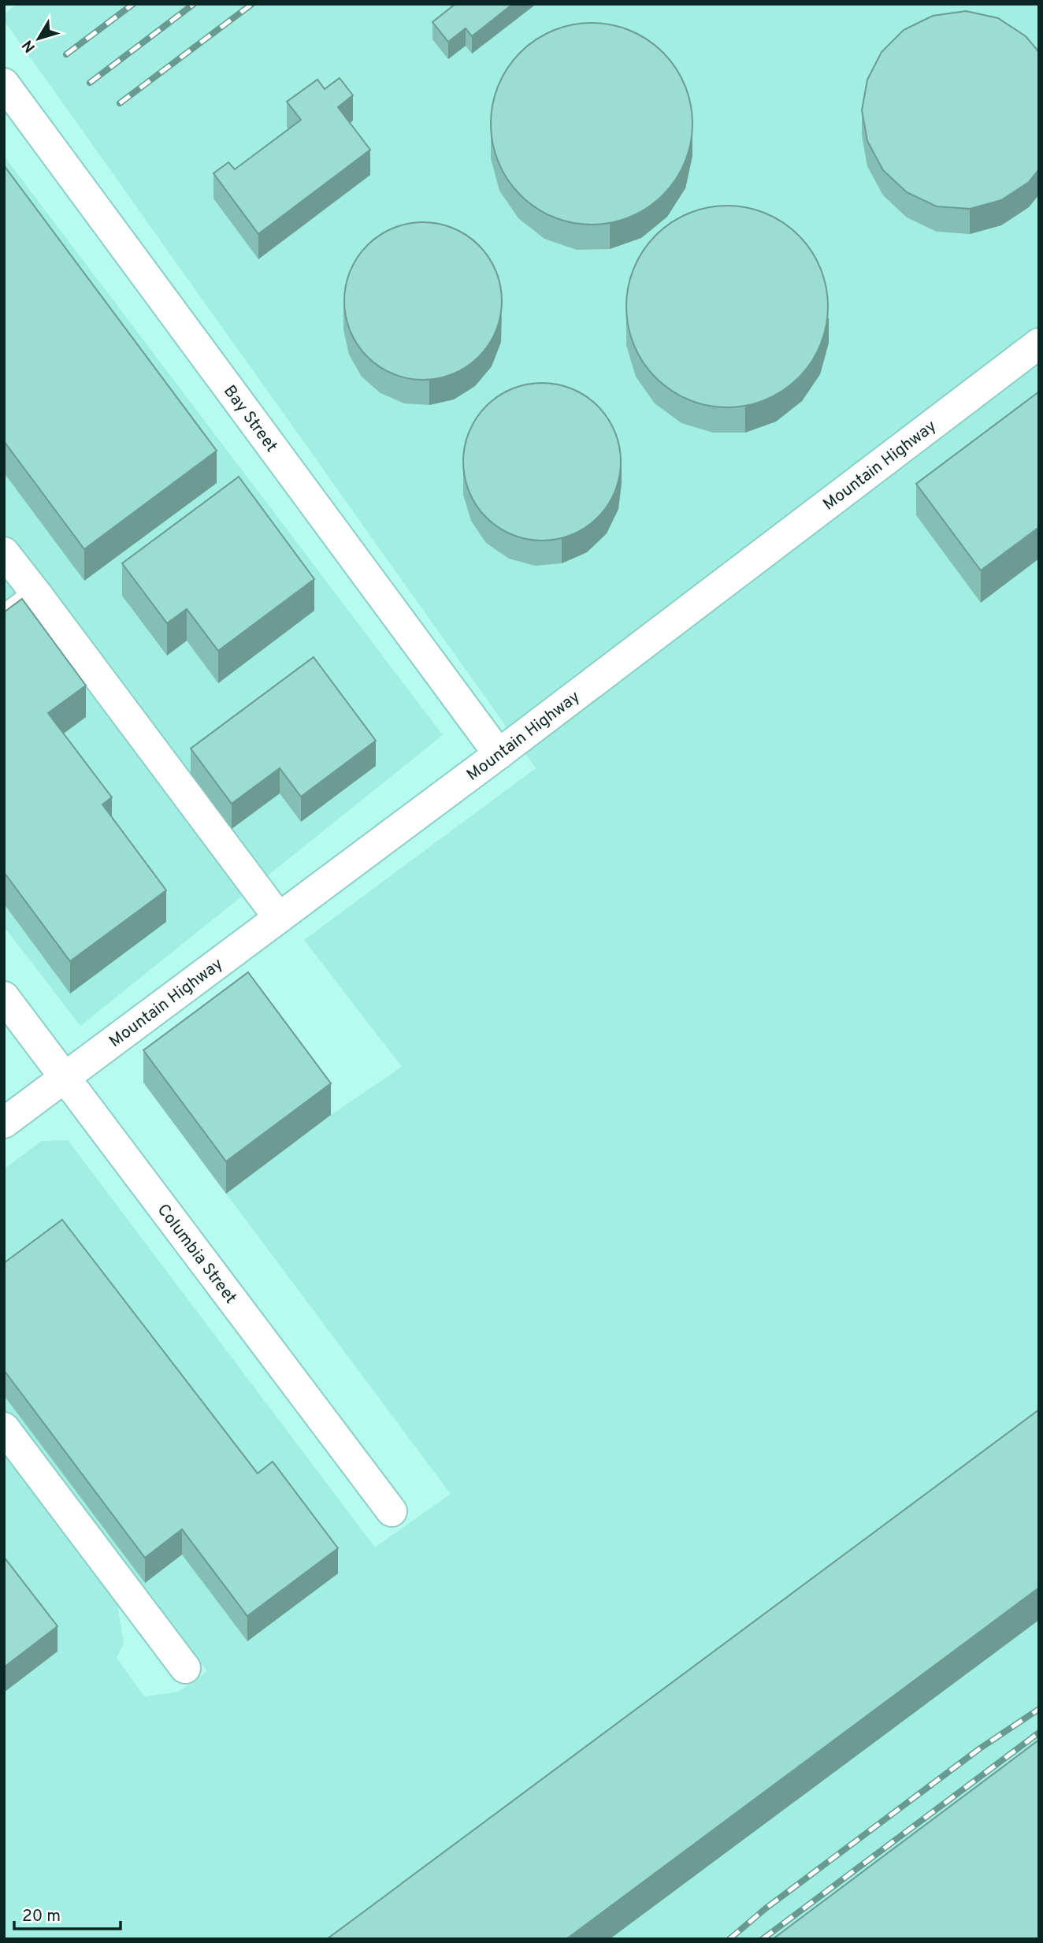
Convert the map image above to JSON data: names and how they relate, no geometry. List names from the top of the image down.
{
  "streets": {
    "street": ["Bay Street", "Mountain Highway", "Columbia Street"]
  },
  "crossings": [
    ["Bay Street", "Mountain Highway"],
    ["Mountain Highway", "Columbia Street"]
  ],
  "scale_bar": "20 m",
  "north": "bottom left"
}
